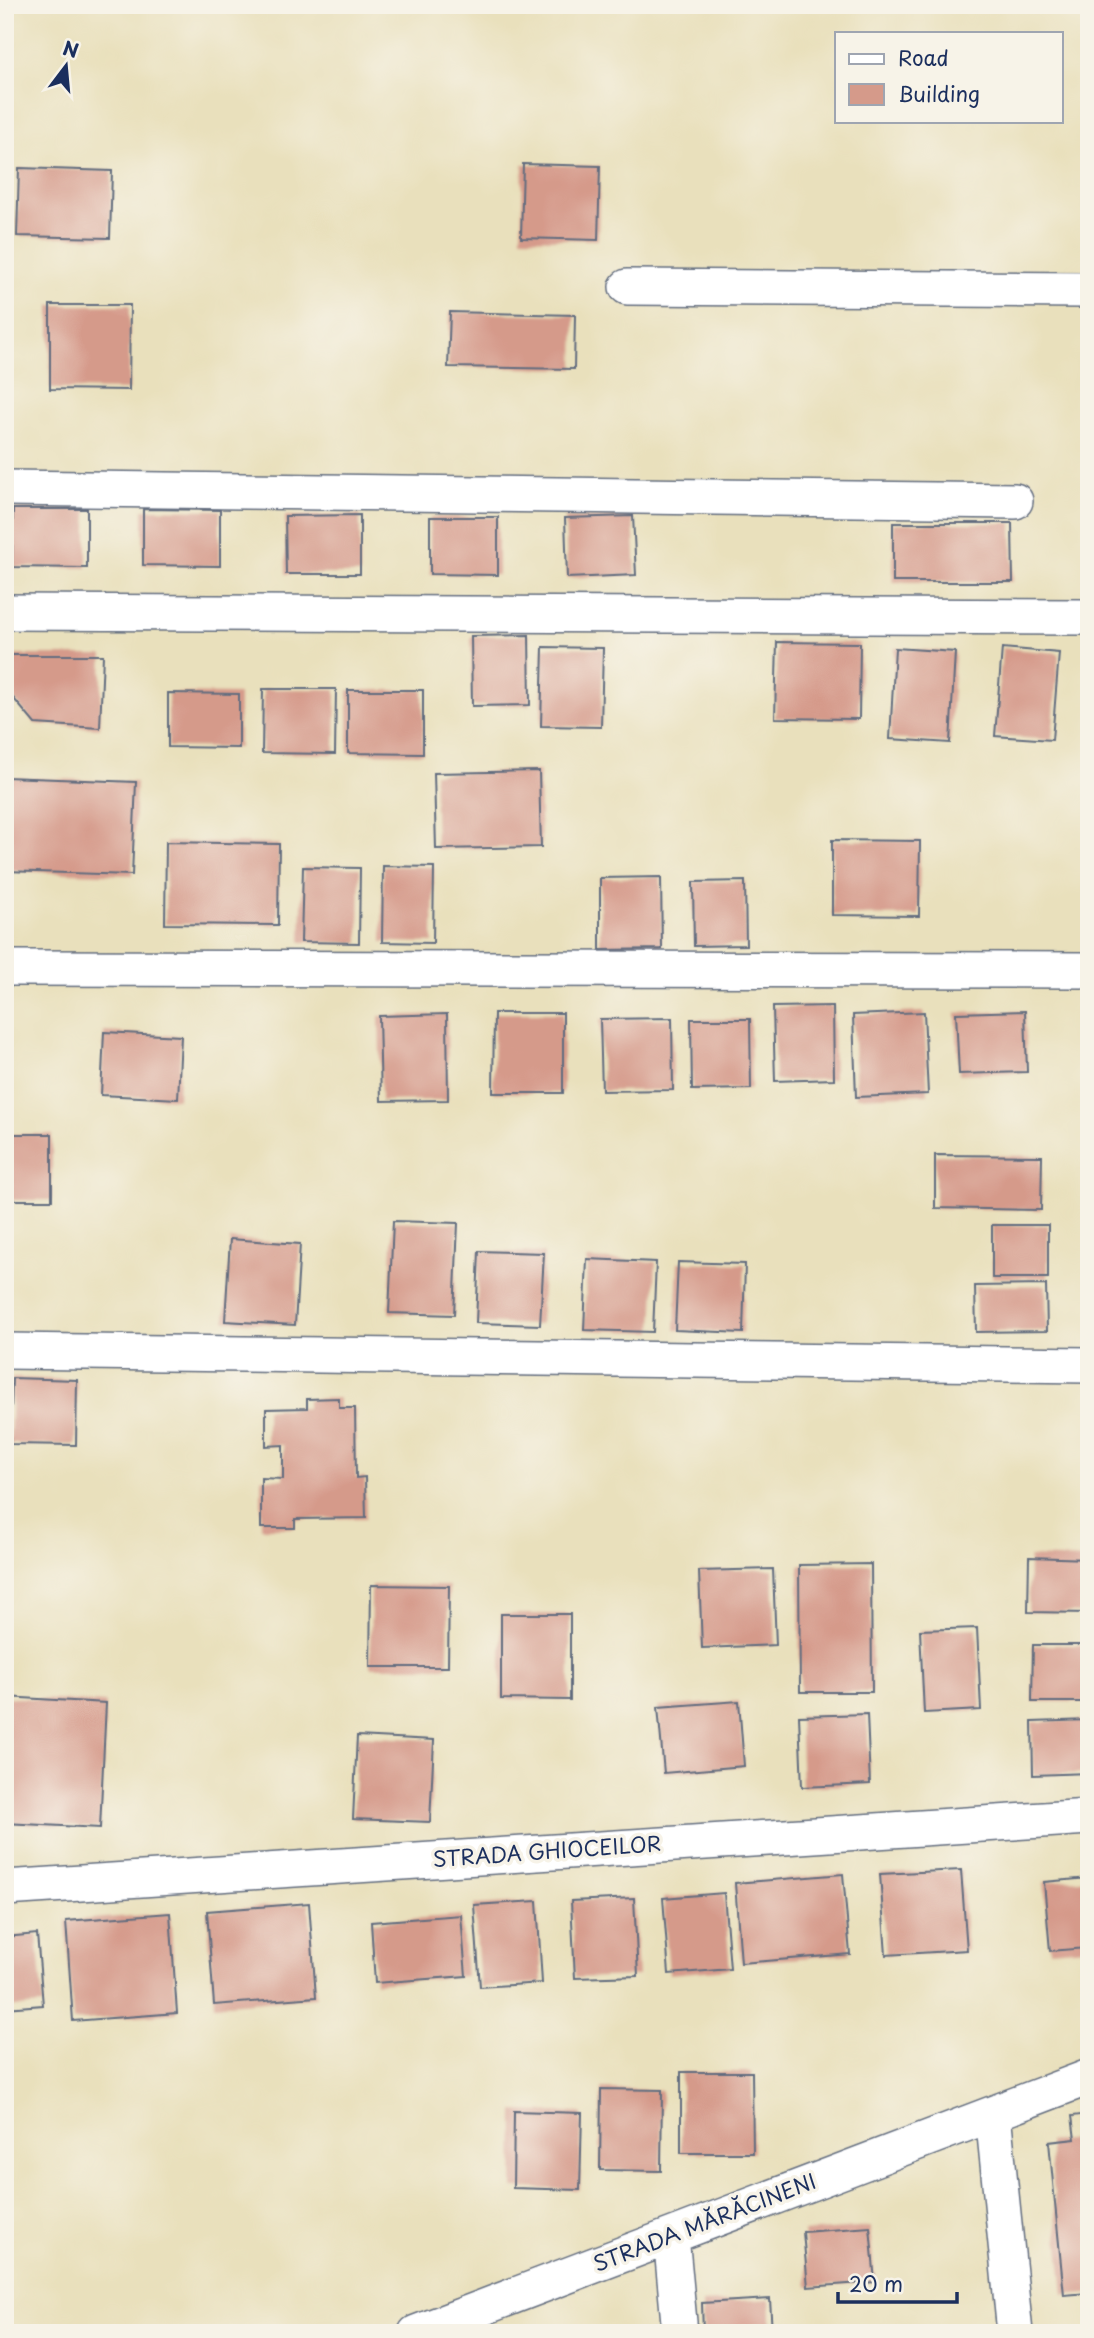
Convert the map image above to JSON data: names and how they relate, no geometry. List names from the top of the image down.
{
  "streets": {
    "street": ["STRADA GHIOCEILOR", "STRADA MĂRĂCINENI"]
  },
  "legend": ["Road", "Building"],
  "scale_bar": "20 m",
  "north": "top"
}
